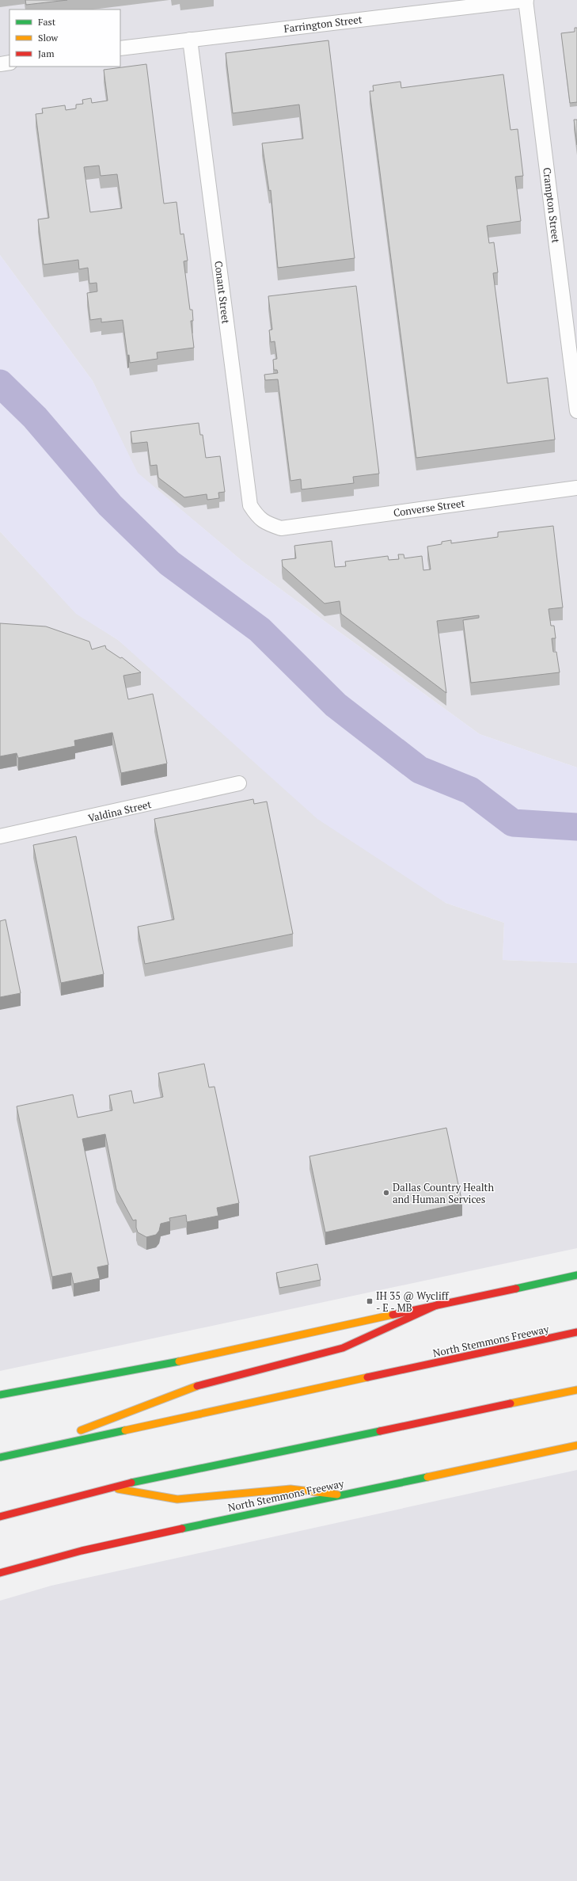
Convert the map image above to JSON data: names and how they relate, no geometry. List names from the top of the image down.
{
  "streets": {
    "main road": ["North Stemmons Freeway"],
    "street": [
      "Farrington Street",
      "Crampton Street",
      "Conant Street",
      "Converse Street",
      "Valdina Street"
    ]
  },
  "crossings": [
    ["Farrington Street", "Crampton Street"],
    ["Farrington Street", "Conant Street"],
    ["Conant Street", "Converse Street"]
  ],
  "places": {
    "other": ["Dallas Country Health and Human Services"],
    "transit": ["IH 35 @ Wycliff - E - MB"]
  },
  "legend": ["Fast", "Slow", "Jam"]
}
